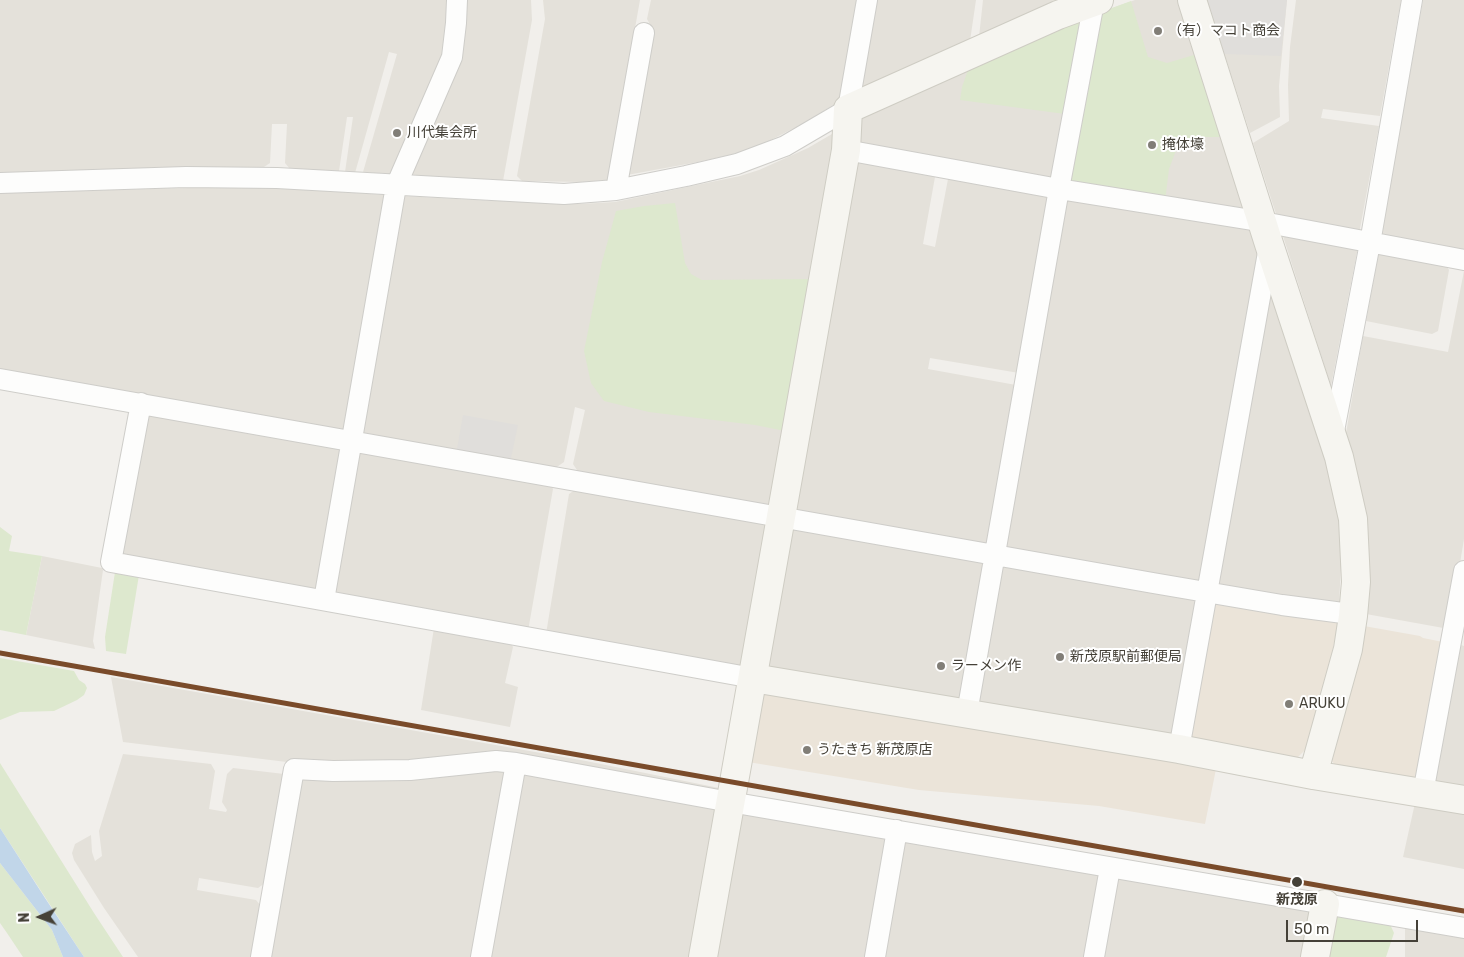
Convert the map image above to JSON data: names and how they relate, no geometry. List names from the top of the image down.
{
  "places": [
    "（有）マコト商会",
    "川代集会所",
    "掩体壕",
    "新茂原駅前郵便局",
    "ラーメン作",
    "ARUKU",
    "うたきち 新茂原店",
    "新茂原"
  ],
  "scale_bar": "50 m",
  "north": "left"
}
